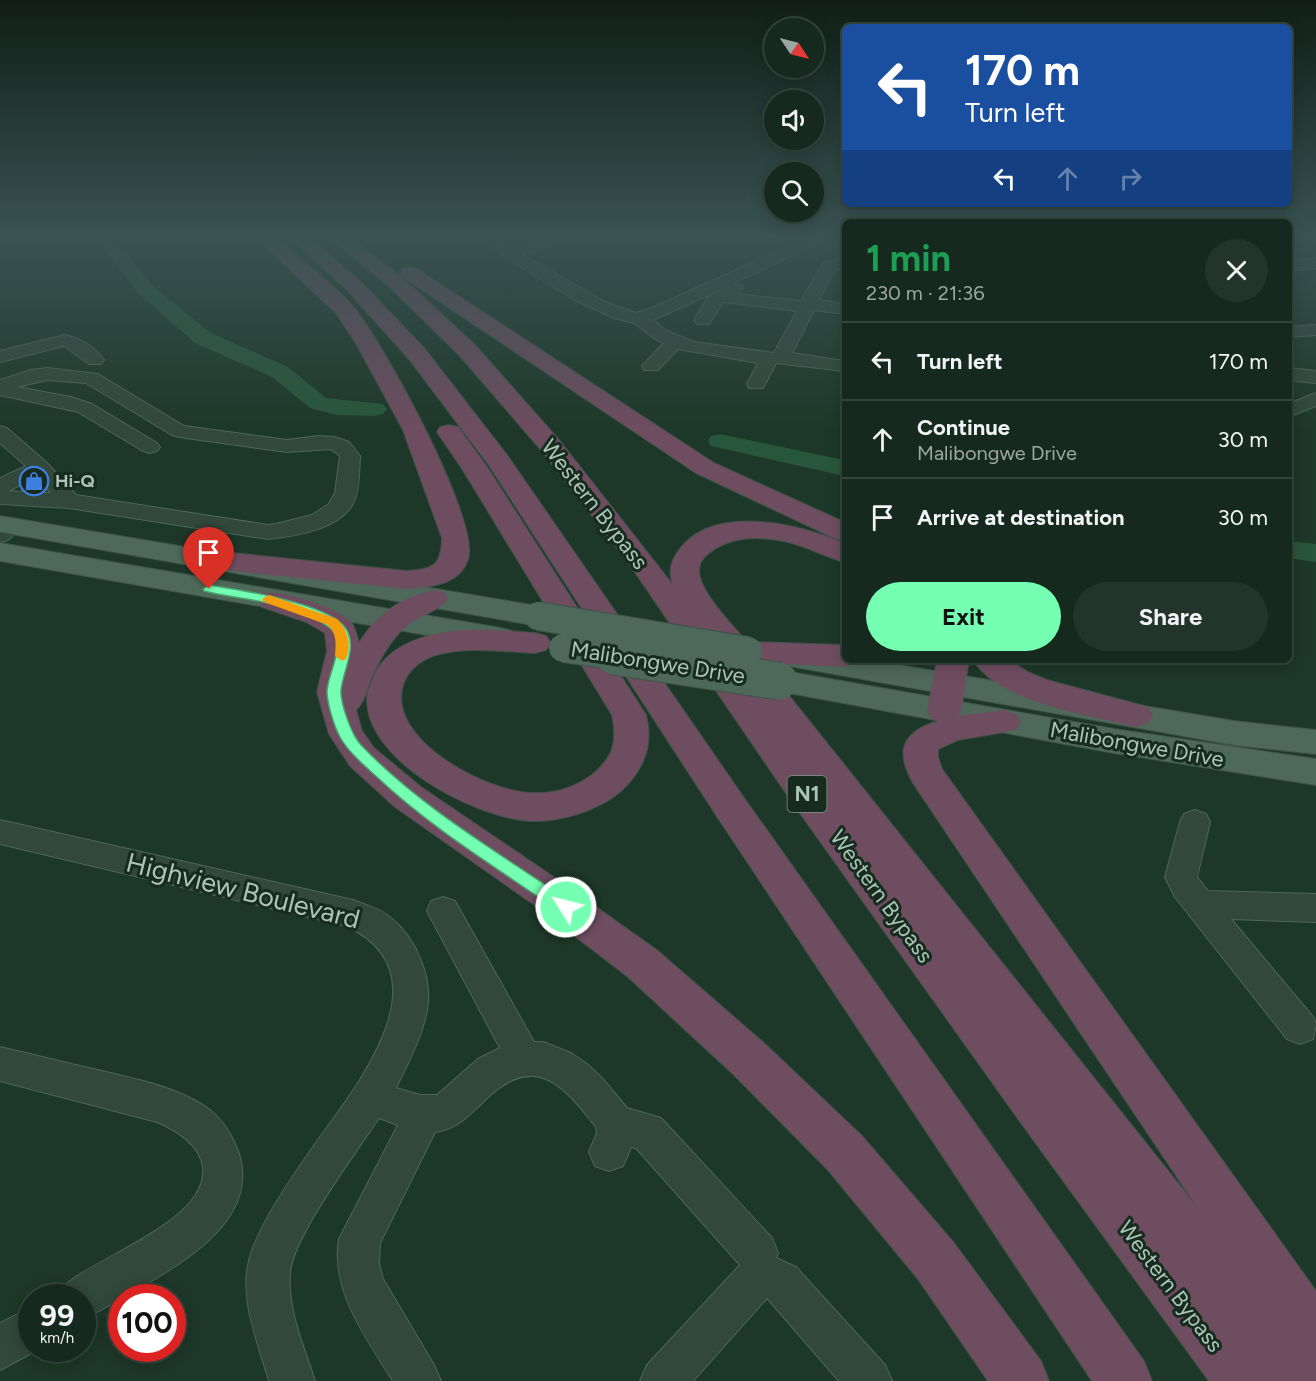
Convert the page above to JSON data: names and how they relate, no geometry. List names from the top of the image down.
{
  "streets": {
    "highway": ["Western Bypass", "N1"],
    "main road": ["Malibongwe Drive"],
    "street": ["Highview Boulevard"]
  },
  "places": {
    "shop": ["Hi-Q"]
  },
  "north": "bottom right",
  "page": {
    "turn": ["170 m", "Turn left"],
    "heading": ["1 min", "230 m · 21:36"],
    "list": [
      {
        "name": "Turn left",
        "value": "170 m"
      },
      {
        "name": "Continue",
        "note": "Malibongwe Drive",
        "value": "30 m"
      },
      {
        "name": "Arrive at destination",
        "value": "30 m"
      }
    ],
    "buttons": ["Exit", "Share"],
    "speed": "99 km/h",
    "limit": "100"
  }
}
